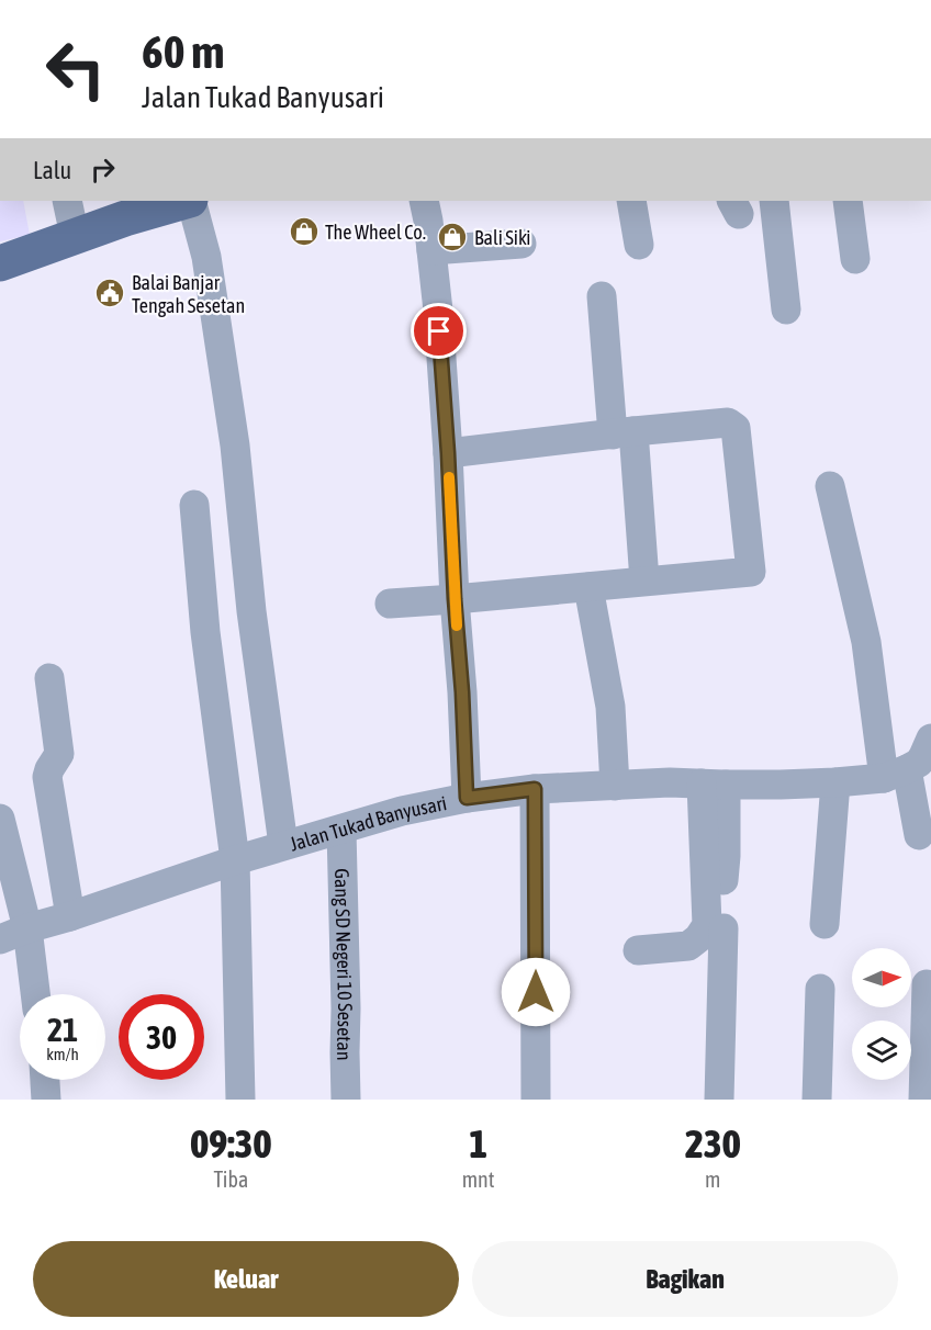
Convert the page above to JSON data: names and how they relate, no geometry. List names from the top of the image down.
{
  "streets": {
    "street": ["Jalan Tukad Banyusari", "Gang SD Negeri 10 Sesetan"]
  },
  "crossings": [
    ["Jalan Tukad Banyusari", "Gang SD Negeri 10 Sesetan"]
  ],
  "places": {
    "shop": ["The Wheel Co.", "Bali Siki"],
    "public building": ["Balai Banjar Tengah Sesetan"]
  },
  "north": "right",
  "page": {
    "turn": ["60 m", "Jalan Tukad Banyusari"],
    "then": "Lalu",
    "speed": "21 km/h",
    "limit": "30",
    "eta": [
      "09:30",
      "Tiba",
      "1",
      "mnt",
      "230",
      "m"
    ],
    "buttons": ["Keluar", "Bagikan"]
  }
}
